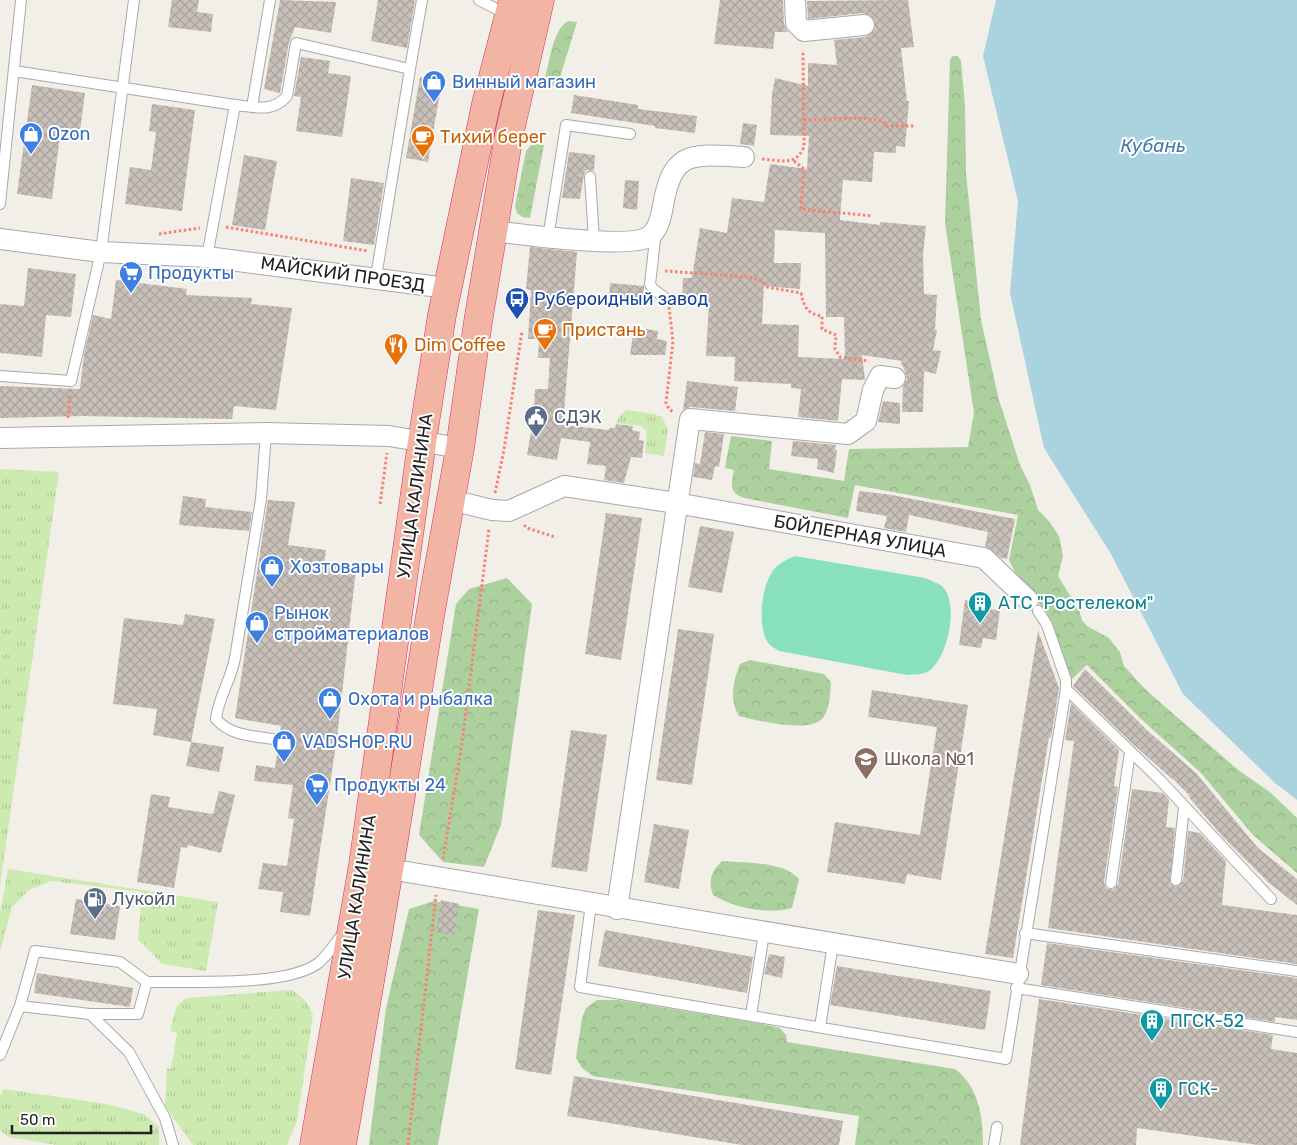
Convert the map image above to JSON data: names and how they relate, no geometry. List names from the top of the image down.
{
  "streets": {
    "highway": ["УЛИЦА КАЛИНИНА"],
    "street": ["МАЙСКИЙ ПРОЕЗД", "БОЙЛЕРНАЯ УЛИЦА"]
  },
  "crossings": [
    ["МАЙСКИЙ ПРОЕЗД", "УЛИЦА КАЛИНИНА"]
  ],
  "water": ["Кубань"],
  "places": {
    "shop": [
      "Винный магазин",
      "Ozon",
      "Хозтовары",
      "Рынок стройматериалов",
      "Охота и рыбалка",
      "VADSHOP.RU"
    ],
    "cafe": ["Тихий берег", "Пристань"],
    "supermarket": ["Продукты", "Продукты 24"],
    "bus stop": ["Рубероидный завод"],
    "restaurant": ["Dim Coffee"],
    "public building": ["СДЭК"],
    "building": ["АТС \"Ростелеком\"", "ПГСК-52", "ГСК-"],
    "school or university": ["Школа №1"],
    "fuel station": ["Лукойл"]
  },
  "scale_bar": "50 m"
}
